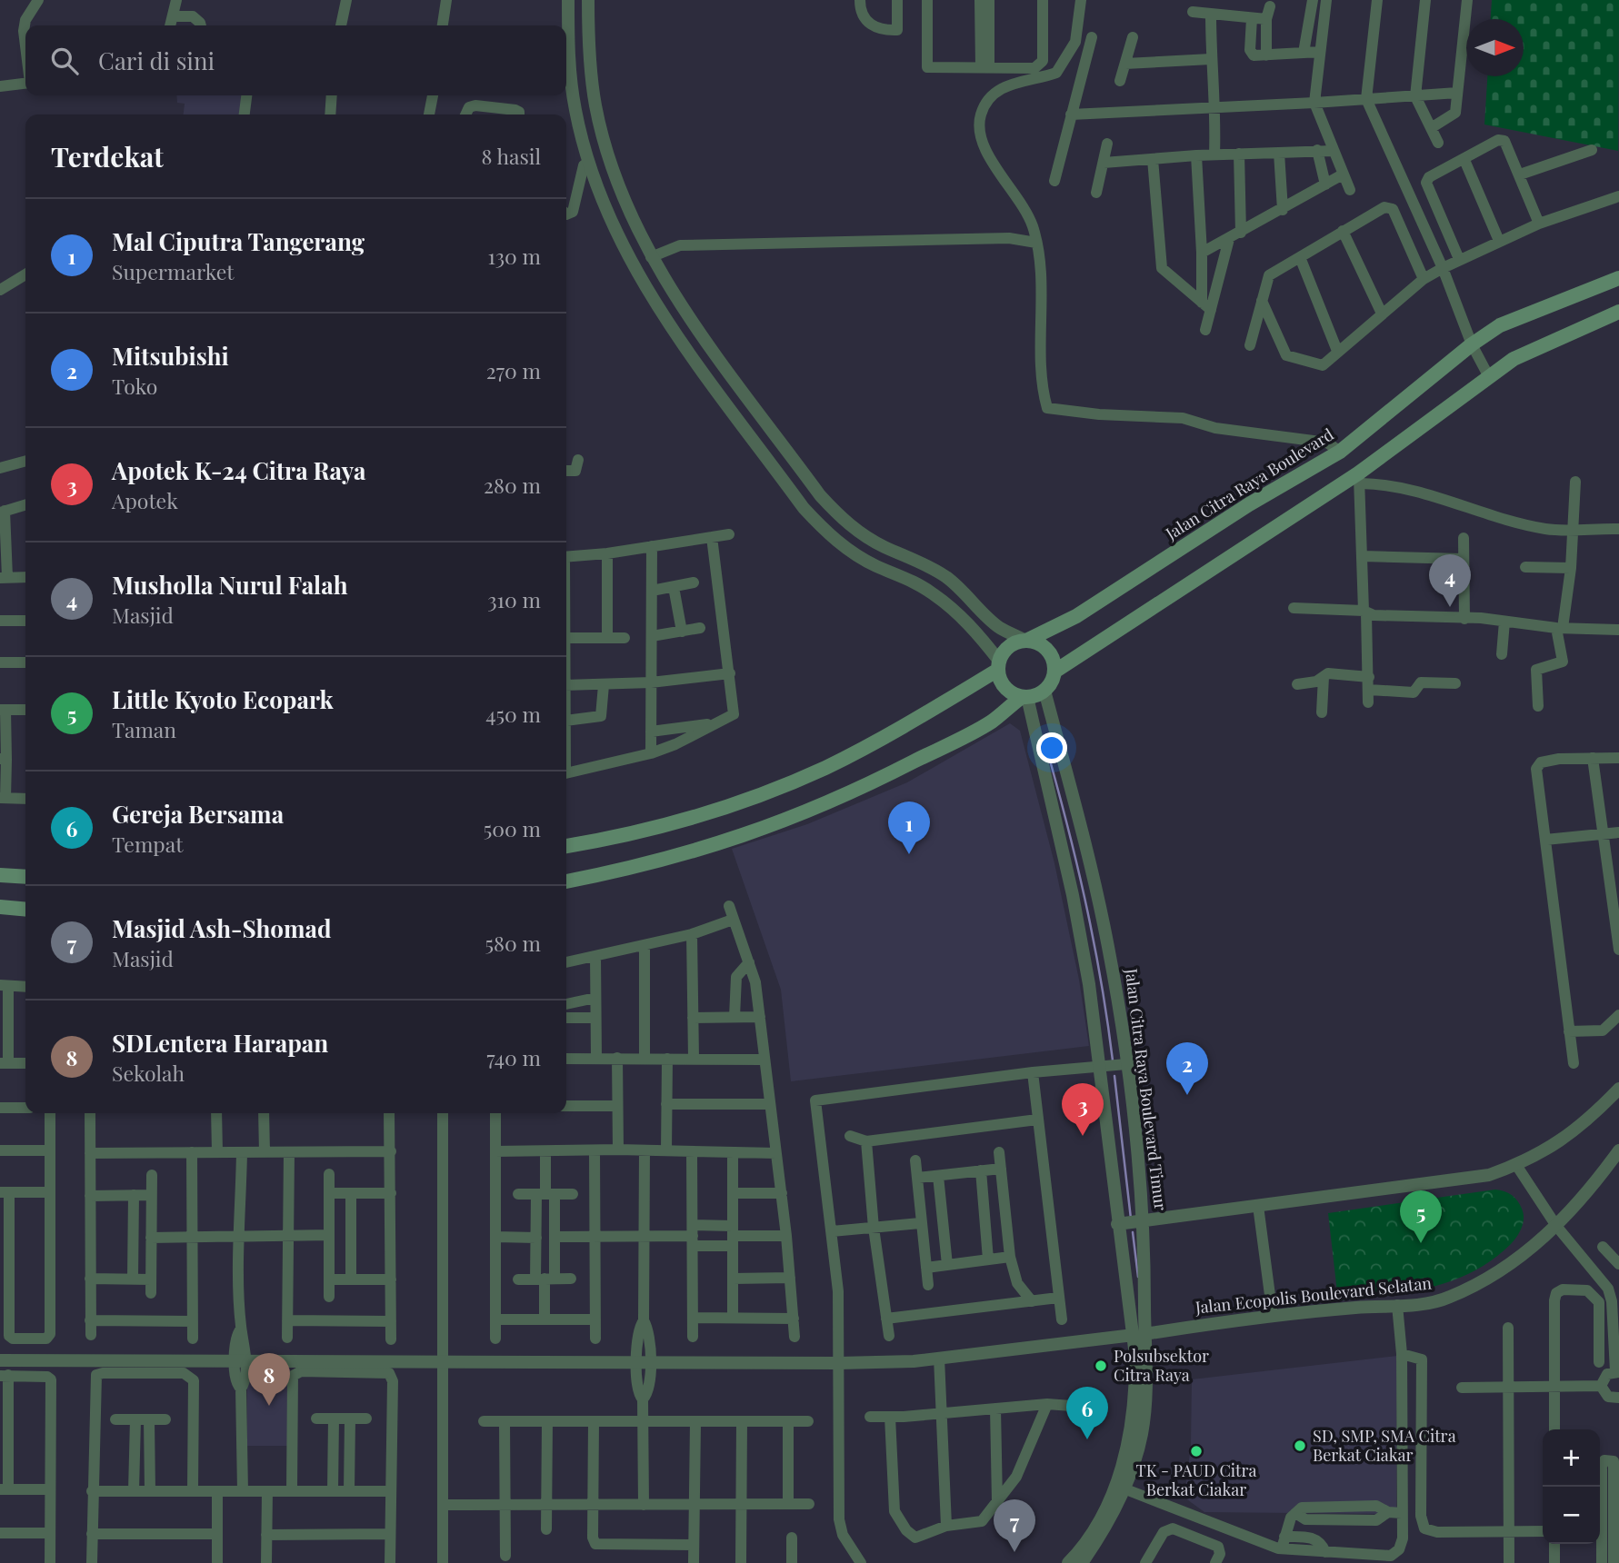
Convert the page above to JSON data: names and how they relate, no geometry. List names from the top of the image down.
{
  "streets": {
    "main road": ["Jalan Citra Raya Boulevard"],
    "street": ["Jalan Citra Raya Boulevard Timur", "Jalan Ecopolis Boulevard Selatan"]
  },
  "crossings": [
    ["Jalan Citra Raya Boulevard", "Jalan Citra Raya Boulevard Timur"],
    ["Jalan Citra Raya Boulevard Timur", "Jalan Ecopolis Boulevard Selatan"]
  ],
  "places": ["Polsubsektor Citra Raya", "SD, SMP, SMA Citra Berkat Ciakar", "TK - PAUD Citra Berkat Ciakar"],
  "north": "right",
  "page": {
    "search": "Cari di sini",
    "heading": ["Terdekat", "8 hasil"],
    "list": [
      {
        "mark": "1",
        "name": "Mal Ciputra Tangerang",
        "note": "Supermarket",
        "value": "130 m"
      },
      {
        "mark": "2",
        "name": "Mitsubishi",
        "note": "Toko",
        "value": "270 m"
      },
      {
        "mark": "3",
        "name": "Apotek K-24 Citra Raya",
        "note": "Apotek",
        "value": "280 m"
      },
      {
        "mark": "4",
        "name": "Musholla Nurul Falah",
        "note": "Masjid",
        "value": "310 m"
      },
      {
        "mark": "5",
        "name": "Little Kyoto Ecopark",
        "note": "Taman",
        "value": "450 m"
      },
      {
        "mark": "6",
        "name": "Gereja Bersama",
        "note": "Tempat",
        "value": "500 m"
      },
      {
        "mark": "7",
        "name": "Masjid Ash-Shomad",
        "note": "Masjid",
        "value": "580 m"
      },
      {
        "mark": "8",
        "name": "SDLentera Harapan",
        "note": "Sekolah",
        "value": "740 m"
      }
    ],
    "pins": [
      "4",
      "1",
      "2",
      "3",
      "5",
      "8",
      "6",
      "7"
    ],
    "map_buttons": ["+", "−"]
  }
}
